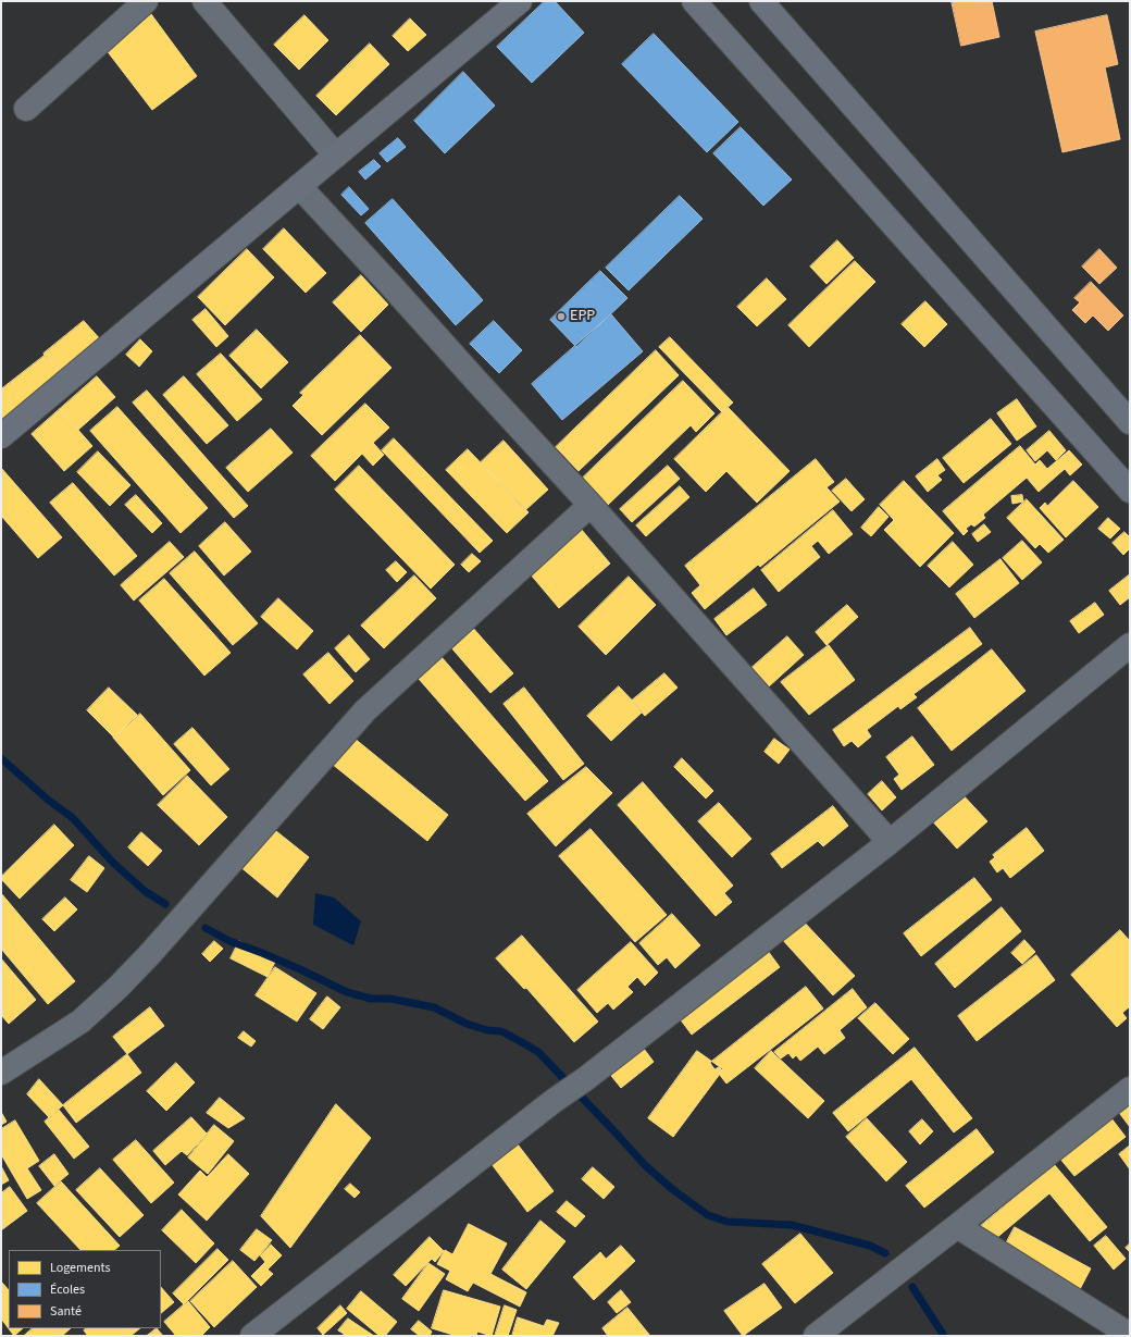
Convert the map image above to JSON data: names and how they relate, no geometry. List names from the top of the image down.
{
  "places": ["EPP"],
  "legend": ["Logements", "Écoles", "Santé"]
}
